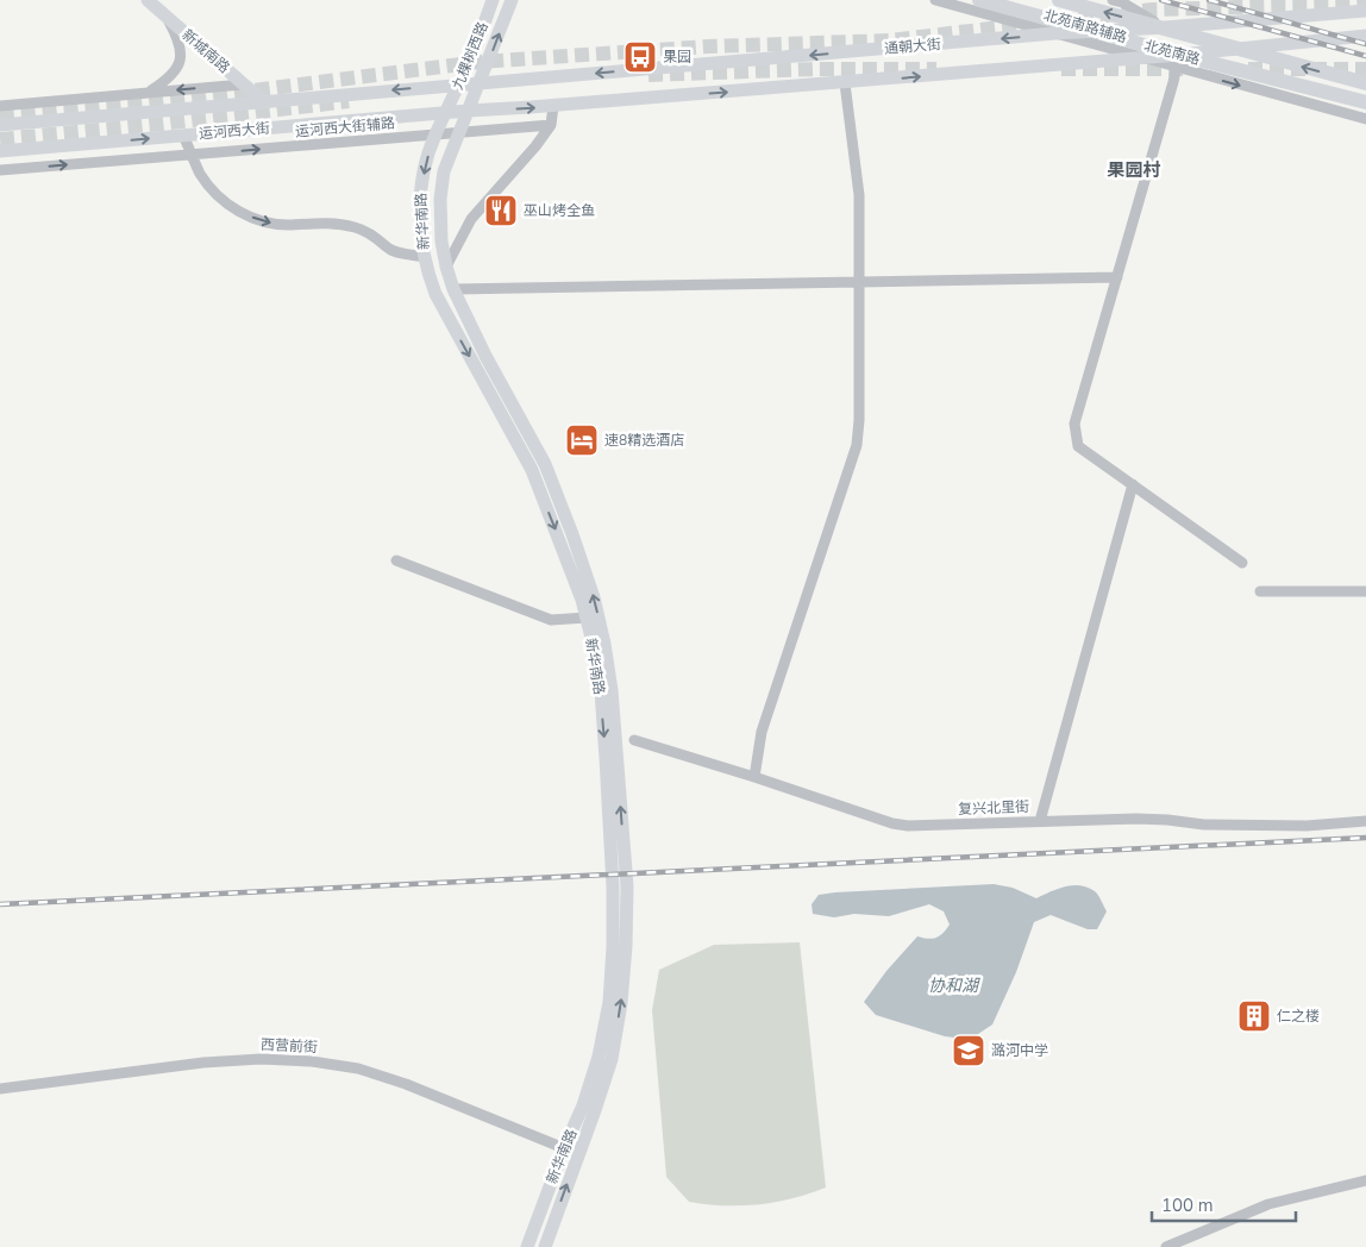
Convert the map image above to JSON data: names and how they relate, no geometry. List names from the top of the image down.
{
  "streets": {
    "highway": ["北苑南路"],
    "main road": [
      "通朝大街",
      "新城南路",
      "九棵树西路",
      "运河西大街",
      "新华南路"
    ],
    "street": [
      "北苑南路辅路",
      "运河西大街辅路",
      "复兴北里街",
      "西营前街"
    ]
  },
  "crossings": [
    ["北苑南路辅路", "通朝大街"],
    ["北苑南路辅路", "北苑南路"],
    ["通朝大街", "北苑南路"],
    ["通朝大街", "九棵树西路"],
    ["通朝大街", "运河西大街"],
    ["通朝大街", "新华南路"],
    ["新城南路", "运河西大街"],
    ["九棵树西路", "运河西大街"],
    ["九棵树西路", "新华南路"],
    ["运河西大街辅路", "新华南路"],
    ["运河西大街", "新华南路"],
    ["新华南路", "西营前街"]
  ],
  "districts": ["果园村"],
  "water": ["协和湖"],
  "places": {
    "bus stop": ["果园"],
    "restaurant": ["巫山烤全鱼"],
    "hotel": ["速8精选酒店"],
    "building": ["仁之楼"],
    "school or university": ["潞河中学"]
  },
  "scale_bar": "100 m"
}
